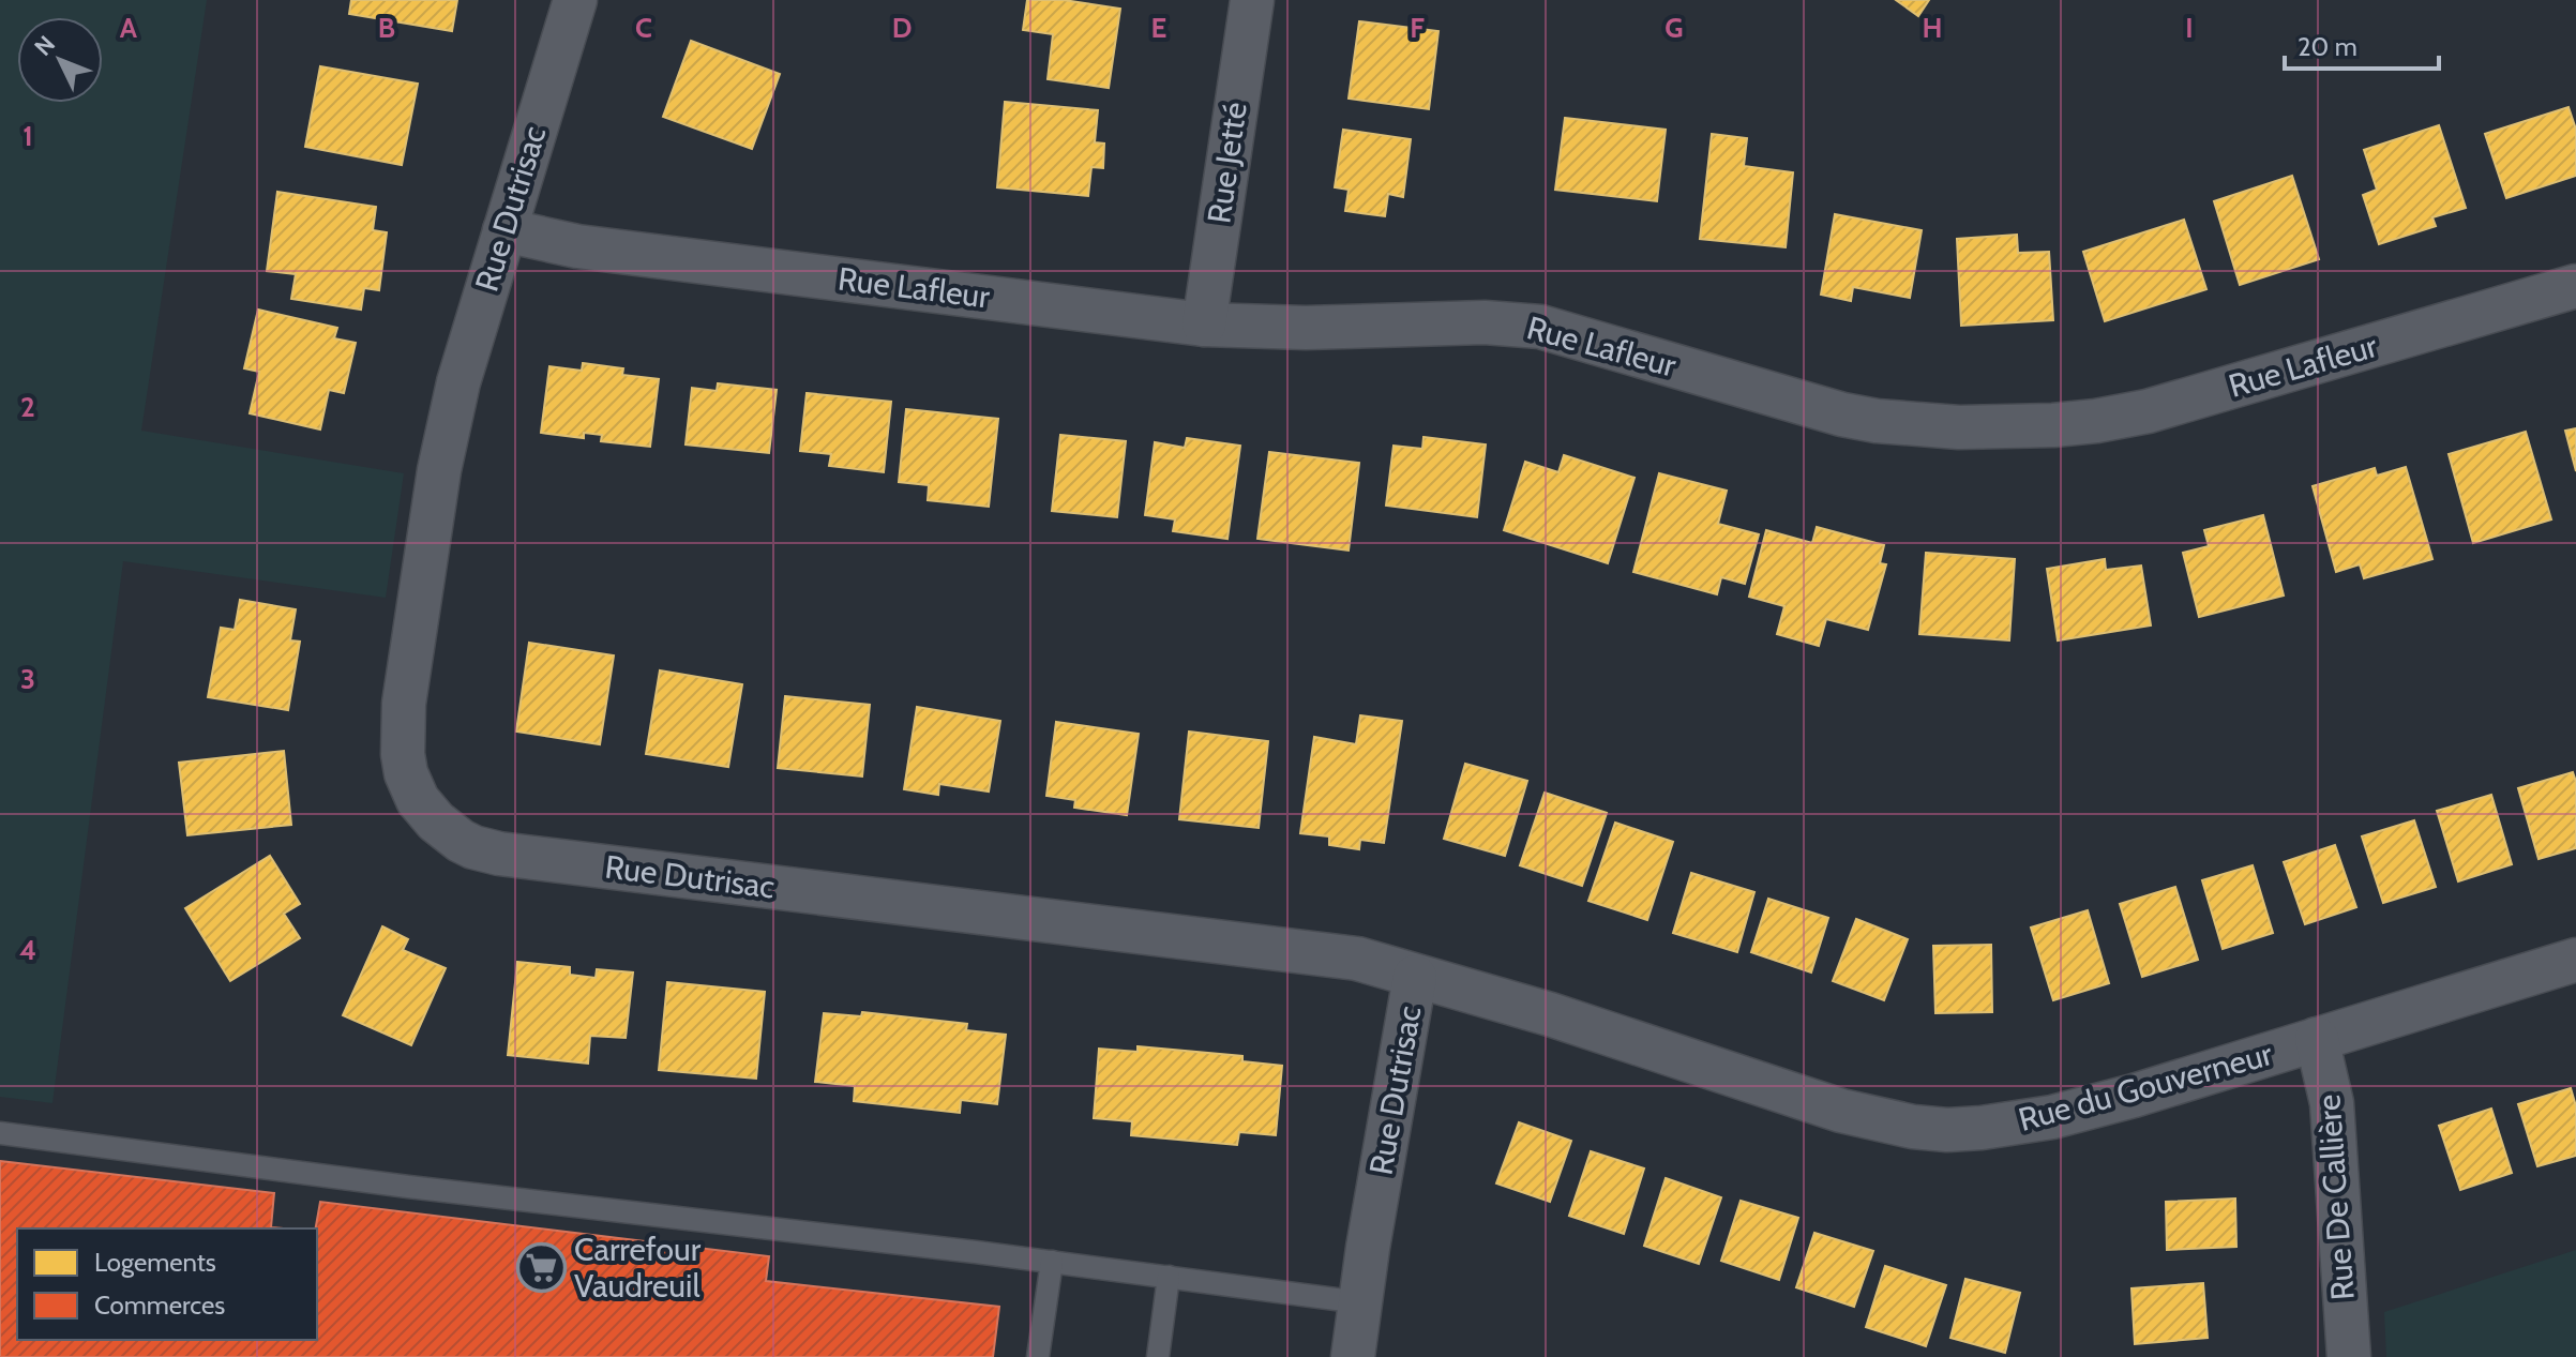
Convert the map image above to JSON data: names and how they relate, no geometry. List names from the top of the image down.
{
  "streets": {
    "street": [
      "Rue Jetté",
      "Rue Dutrisac",
      "Rue Lafleur",
      "Rue du Gouverneur",
      "Rue De Callière"
    ]
  },
  "crossings": [
    ["Rue Jetté", "Rue Lafleur"],
    ["Rue Dutrisac", "Rue Lafleur"],
    ["Rue Dutrisac", "Rue du Gouverneur"],
    ["Rue du Gouverneur", "Rue De Callière"]
  ],
  "places": {
    "supermarket": ["Carrefour Vaudreuil"]
  },
  "legend": ["Logements", "Commerces"],
  "scale_bar": "20 m",
  "north": "top left",
  "grid": {
    "columns": [
      "A",
      "B",
      "C",
      "D",
      "E",
      "F",
      "G",
      "H",
      "I"
    ],
    "rows": [
      "1",
      "2",
      "3",
      "4"
    ]
  }
}
